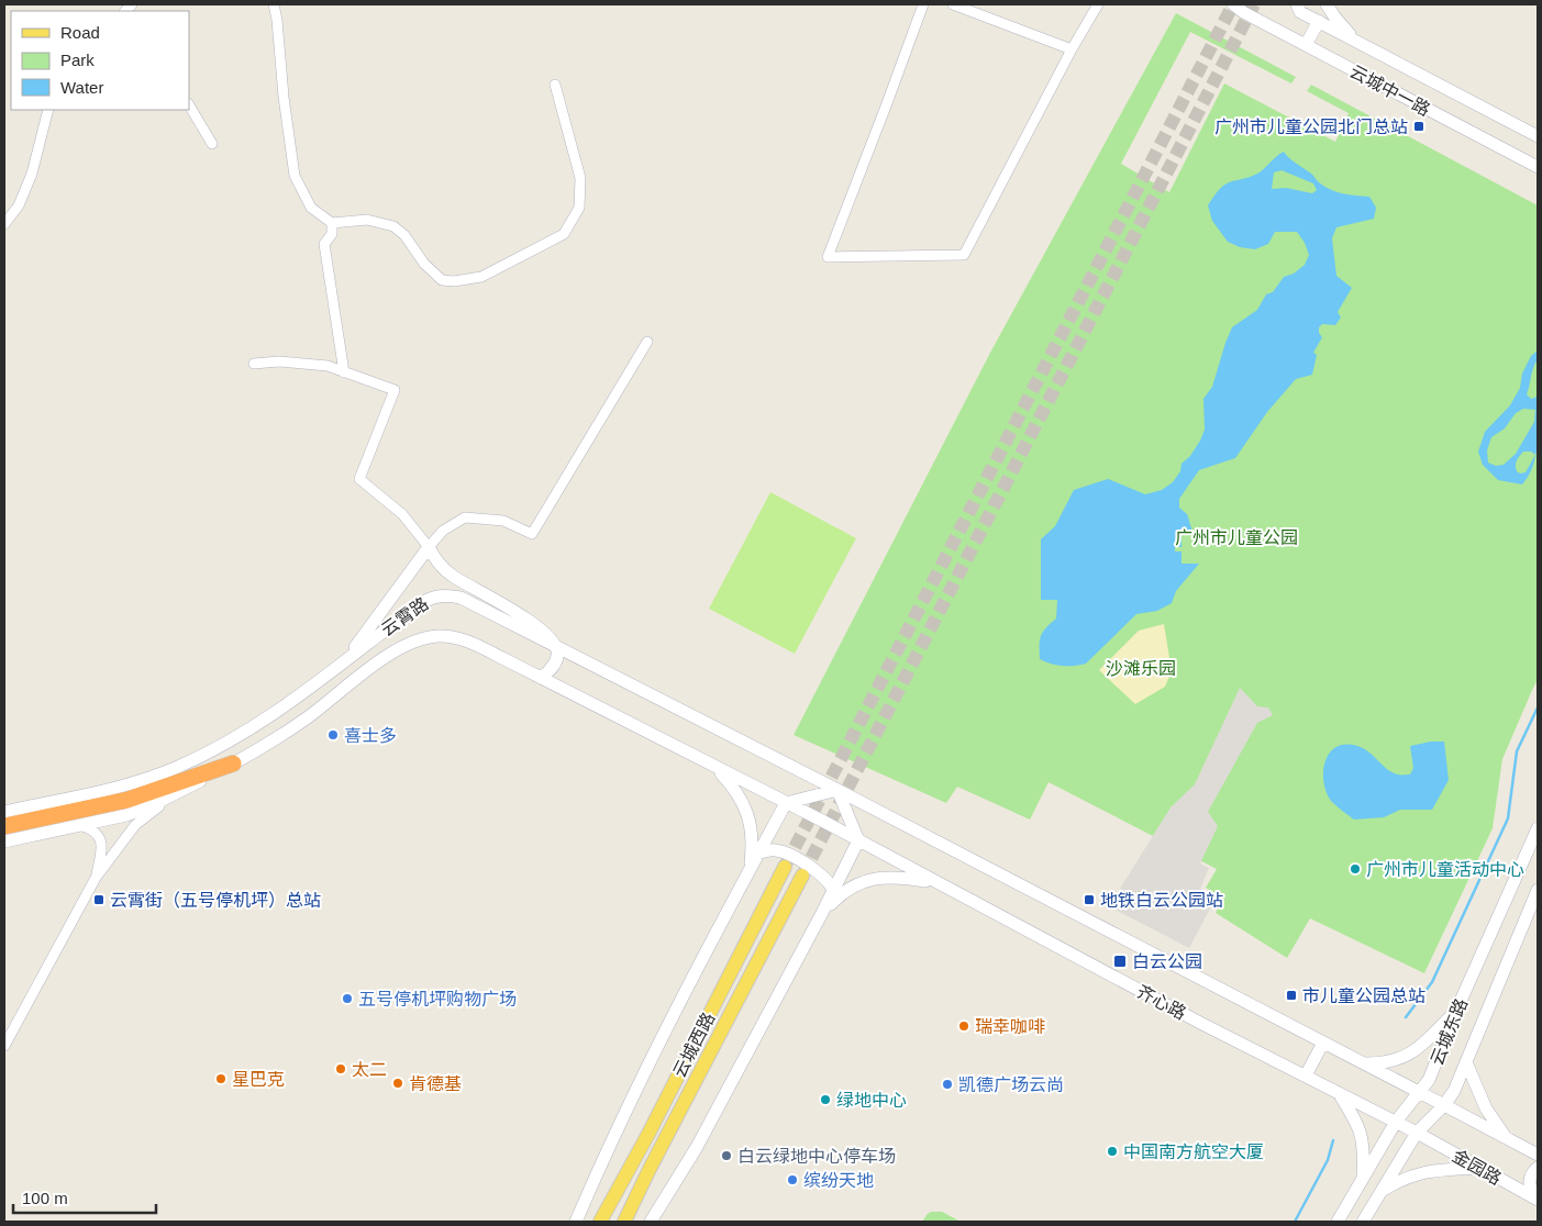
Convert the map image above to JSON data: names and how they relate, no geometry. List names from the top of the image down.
{
  "streets": {
    "main road": [
      "云城中一路",
      "云霄路",
      "齐心路",
      "云城东路",
      "云城西路",
      "金园路"
    ]
  },
  "crossings": [
    ["云霄路", "齐心路"],
    ["齐心路", "云城东路"],
    ["齐心路", "金园路"],
    ["云城东路", "金园路"]
  ],
  "parks": ["广州市儿童公园", "沙滩乐园"],
  "places": {
    "transit": [
      "广州市儿童公园北门总站",
      "云霄街（五号停机坪）总站",
      "地铁白云公园站",
      "白云公园",
      "市儿童公园总站"
    ],
    "other": [
      "喜士多",
      "广州市儿童活动中心",
      "五号停机坪购物广场",
      "瑞幸咖啡",
      "太二",
      "星巴克",
      "肯德基",
      "凯德广场云尚",
      "绿地中心",
      "中国南方航空大厦",
      "白云绿地中心停车场",
      "缤纷天地"
    ]
  },
  "legend": ["Road", "Park", "Water"],
  "scale_bar": "100 m"
}
